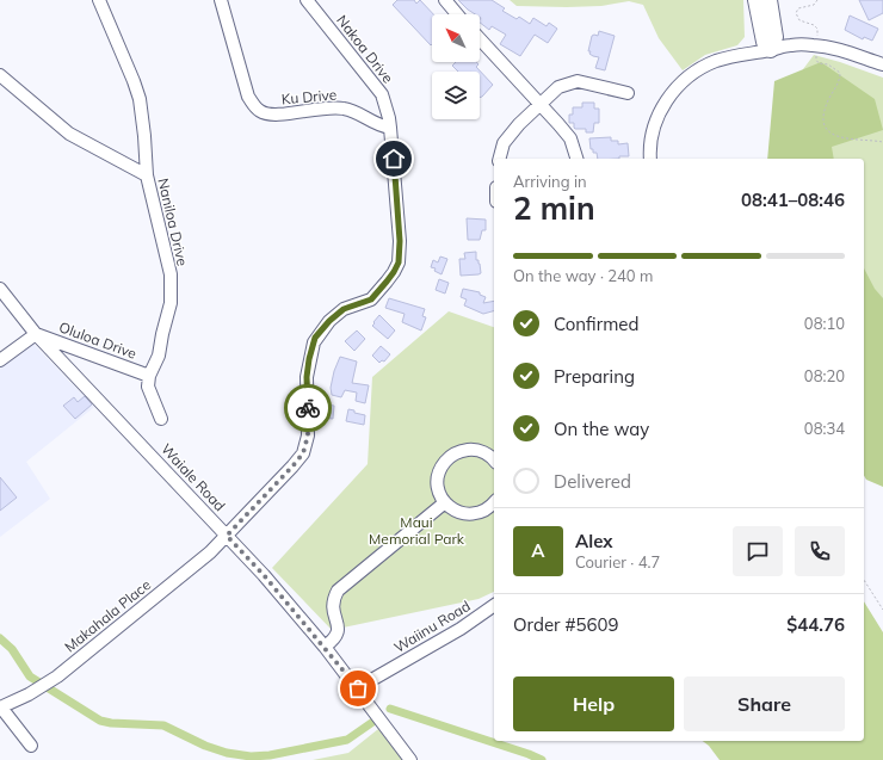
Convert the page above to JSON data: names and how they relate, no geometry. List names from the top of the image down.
{
  "streets": {
    "street": [
      "Nakoa Drive",
      "Ku Drive",
      "Naniloa Drive",
      "Oluloa Drive",
      "Waiale Road",
      "Makahala Place",
      "Waiinu Road"
    ]
  },
  "crossings": [
    ["Nakoa Drive", "Ku Drive"],
    ["Nakoa Drive", "Waiale Road"],
    ["Nakoa Drive", "Makahala Place"],
    ["Naniloa Drive", "Oluloa Drive"],
    ["Oluloa Drive", "Waiale Road"],
    ["Waiale Road", "Makahala Place"],
    ["Waiale Road", "Waiinu Road"]
  ],
  "parks": ["Maui Memorial Park"],
  "north": "top left",
  "page": {
    "heading": ["2 min", "Arriving in", "08:41–08:46"],
    "panel": [
      "Alex",
      "Courier · 4.7",
      "Order #5609",
      "$44.76"
    ],
    "bar": "On the way · 240 m",
    "list": [
      ["Confirmed", "08:10"],
      ["Preparing", "08:20"],
      ["On the way", "08:34"],
      "Delivered"
    ],
    "round": "A",
    "buttons": ["Help", "Share"]
  }
}
